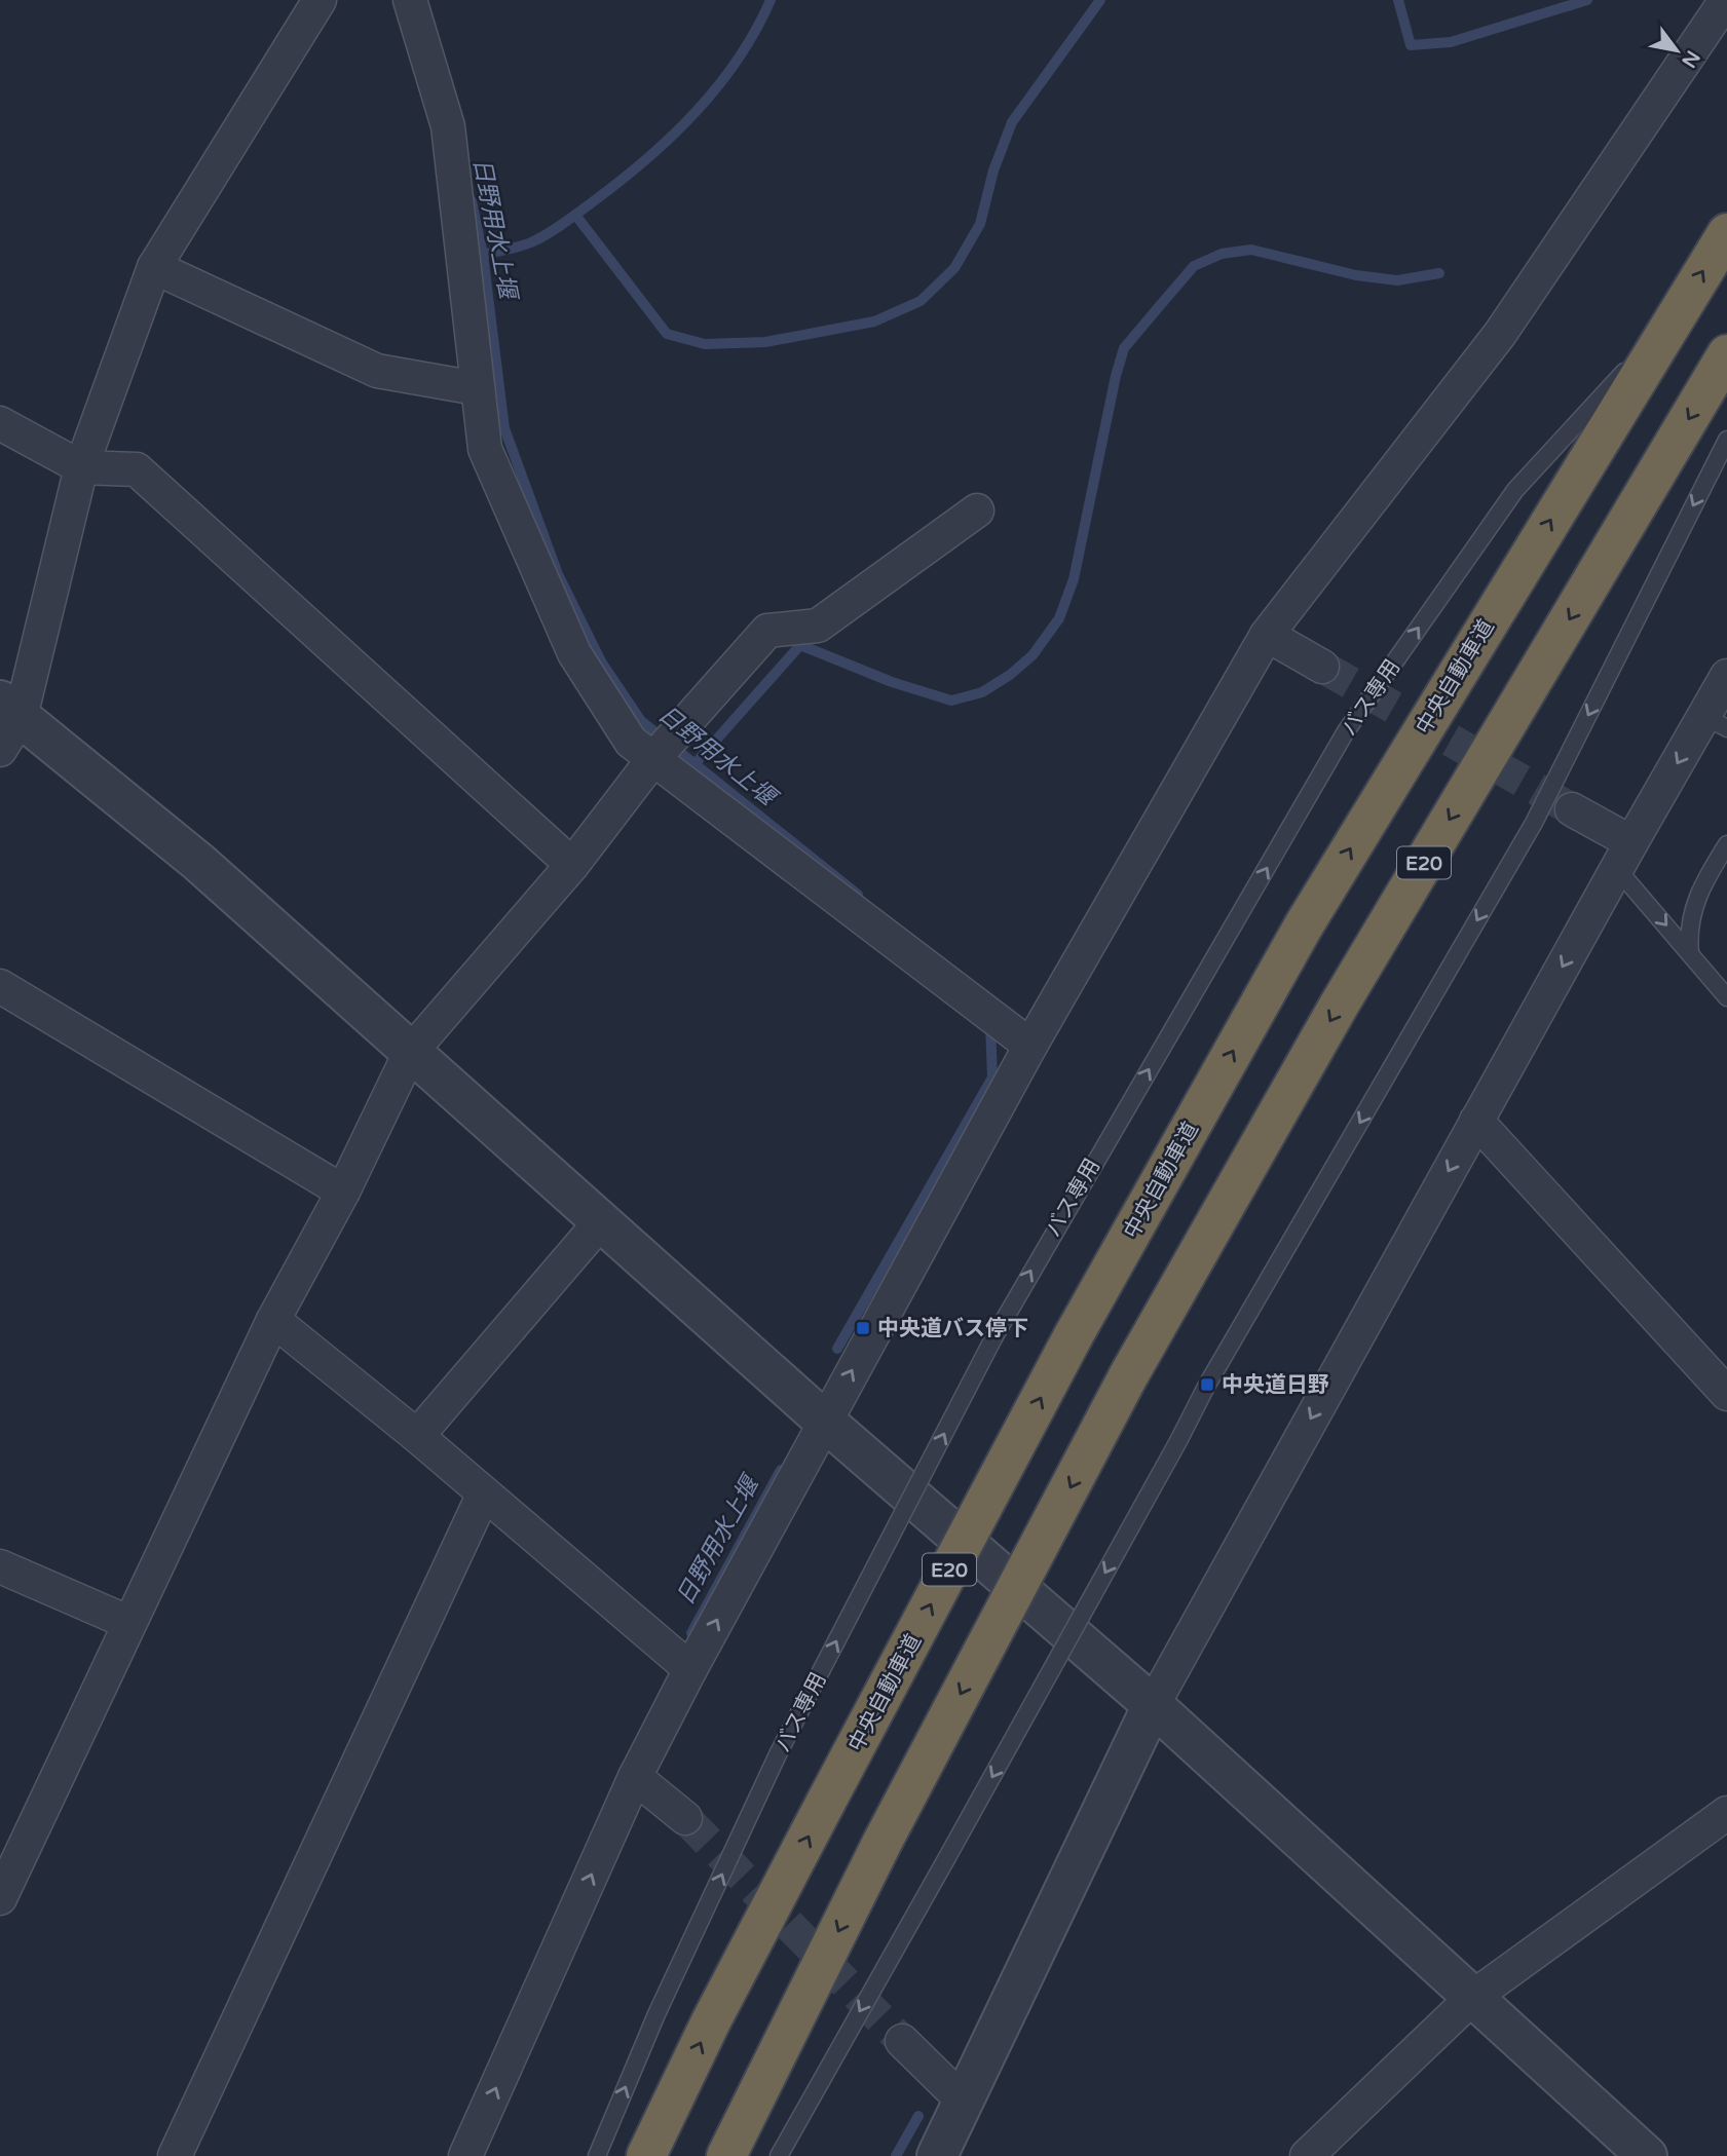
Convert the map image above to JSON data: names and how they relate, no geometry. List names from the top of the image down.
{
  "streets": {
    "highway": ["中央自動車道", "E20"],
    "lane": ["バス専用"]
  },
  "crossings": [
    ["中央自動車道", "バス専用"]
  ],
  "one_way": ["バス専用"],
  "water": ["日野用水上堰"],
  "places": {
    "transit": ["中央道バス停下", "中央道日野"]
  },
  "north": "bottom right"
}
